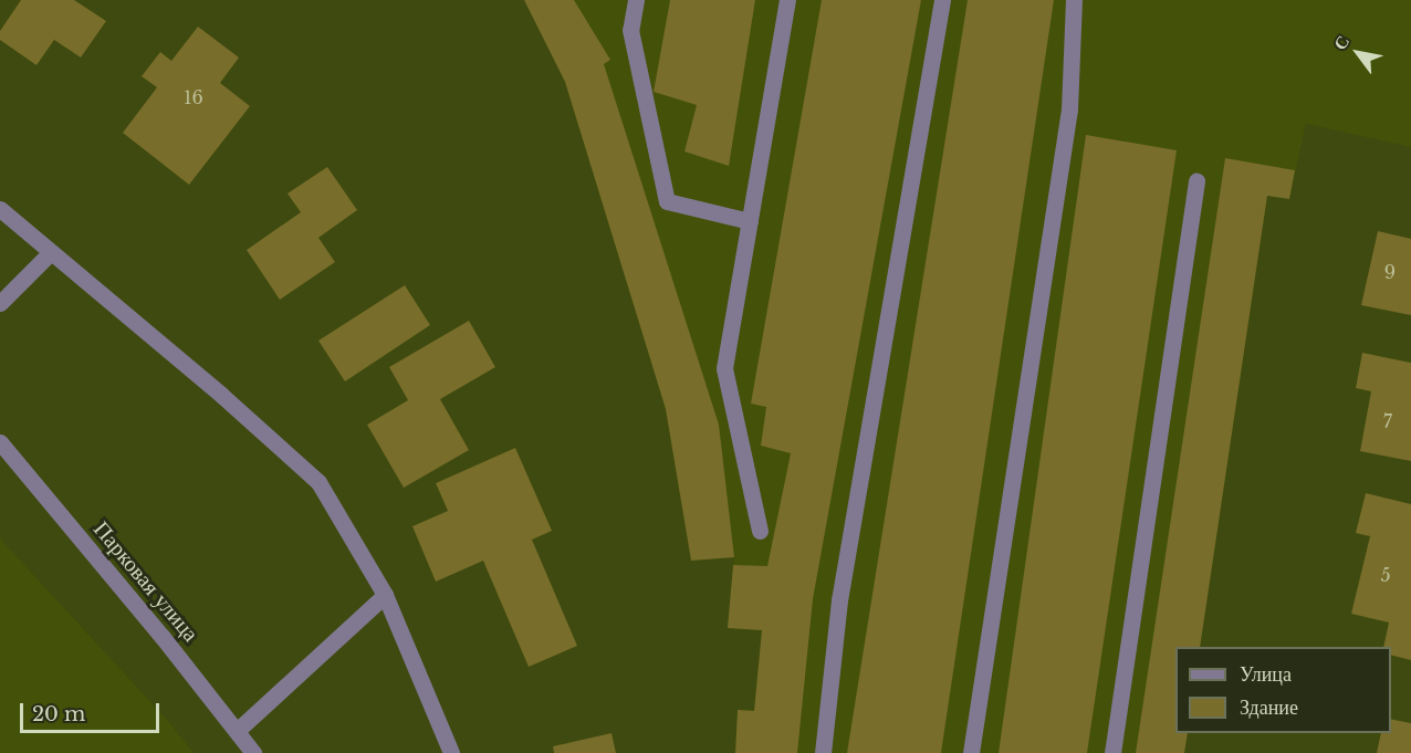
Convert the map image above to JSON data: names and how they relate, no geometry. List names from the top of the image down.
{
  "streets": {
    "street": ["Парковая улица"]
  },
  "house_numbers": [
    "16",
    "9",
    "7",
    "5"
  ],
  "legend": ["Улица", "Здание"],
  "scale_bar": "20 m",
  "north": "top left"
}
